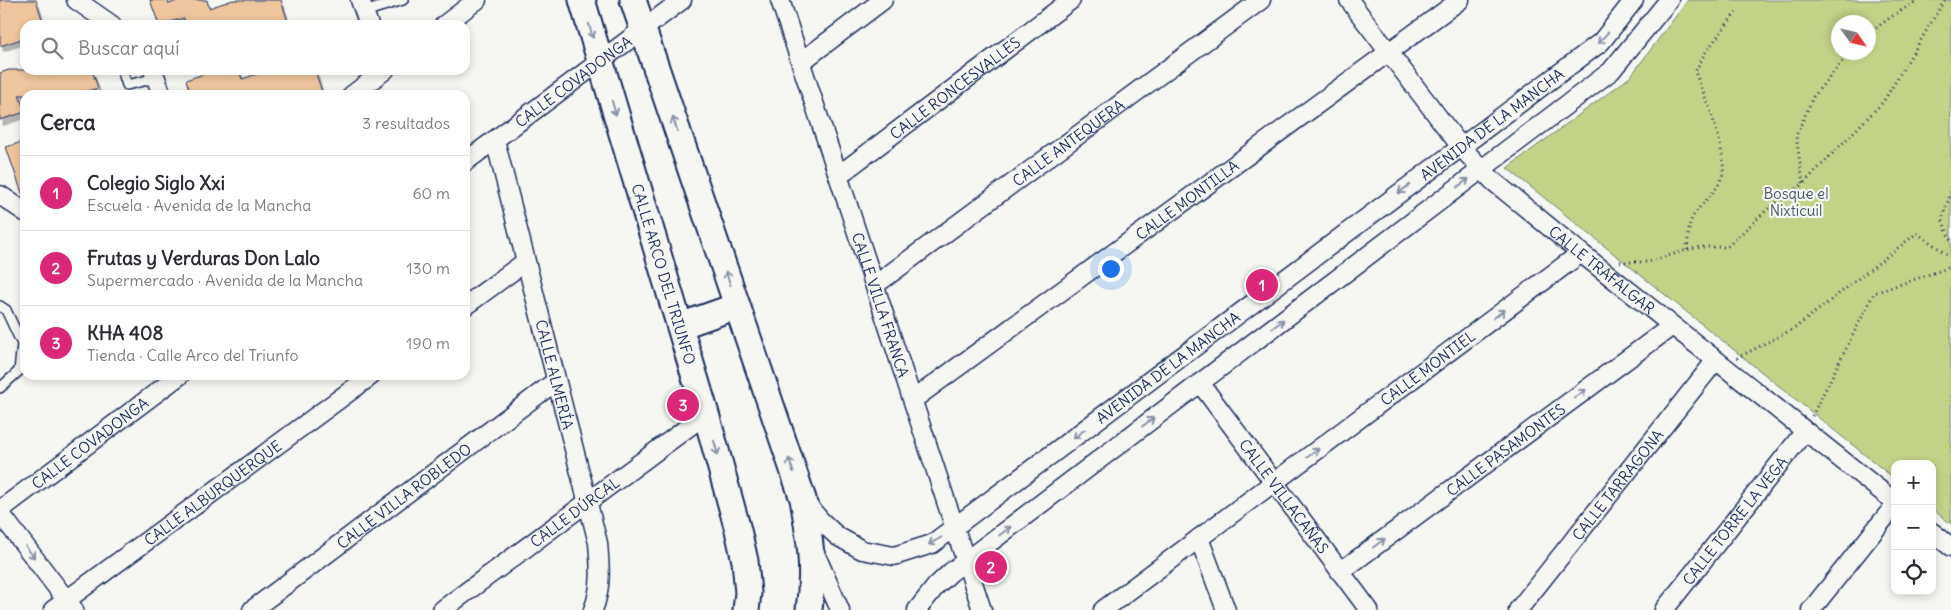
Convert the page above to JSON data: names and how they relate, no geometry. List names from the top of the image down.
{
  "streets": {
    "street": [
      "CALLE COVADONGA",
      "CALLE RONCESVALLES",
      "AVENIDA DE LA MANCHA",
      "CALLE ANTEQUERA",
      "CALLE MONTILLA",
      "CALLE TRAFALGAR",
      "CALLE ARCO DEL TRIUNFO",
      "CALLE VILLA FRANCA",
      "CALLE MONTIEL",
      "CALLE ALMERÍA",
      "CALLE PASAMONTES",
      "CALLE TARRAGONA",
      "CALLE ALBURQUERQUE",
      "CALLE VILLA ROBLEDO",
      "CALLE VILLACAÑAS",
      "CALLE DÚRCAL",
      "CALLE TORRE LA VEGA"
    ]
  },
  "crossings": [
    ["CALLE COVADONGA", "CALLE ARCO DEL TRIUNFO"],
    ["CALLE COVADONGA", "CALLE ALMERÍA"],
    ["CALLE RONCESVALLES", "CALLE VILLA FRANCA"],
    ["AVENIDA DE LA MANCHA", "CALLE TRAFALGAR"],
    ["AVENIDA DE LA MANCHA", "CALLE VILLA FRANCA"],
    ["AVENIDA DE LA MANCHA", "CALLE VILLACAÑAS"],
    ["CALLE ANTEQUERA", "CALLE VILLA FRANCA"],
    ["CALLE MONTILLA", "CALLE TRAFALGAR"],
    ["CALLE MONTILLA", "CALLE VILLA FRANCA"],
    ["CALLE TRAFALGAR", "CALLE MONTIEL"],
    ["CALLE TRAFALGAR", "CALLE PASAMONTES"],
    ["CALLE TRAFALGAR", "CALLE TARRAGONA"],
    ["CALLE TRAFALGAR", "CALLE TORRE LA VEGA"],
    ["CALLE ARCO DEL TRIUNFO", "CALLE DÚRCAL"],
    ["CALLE MONTIEL", "CALLE VILLACAÑAS"],
    ["CALLE ALMERÍA", "CALLE VILLA ROBLEDO"],
    ["CALLE ALMERÍA", "CALLE DÚRCAL"],
    ["CALLE PASAMONTES", "CALLE VILLACAÑAS"]
  ],
  "one_way": ["CALLE MONTIEL", "CALLE PASAMONTES"],
  "parks": ["Bosque el Nixticuil"],
  "north": "bottom right",
  "page": {
    "search": "Buscar aquí",
    "heading": ["Cerca", "3 resultados"],
    "list": [
      {
        "mark": "1",
        "name": "Colegio Siglo Xxi",
        "note": "Escuela · Avenida de la Mancha",
        "value": "60 m"
      },
      {
        "mark": "2",
        "name": "Frutas y Verduras Don Lalo",
        "note": "Supermercado · Avenida de la Mancha",
        "value": "130 m"
      },
      {
        "mark": "3",
        "name": "KHA 408",
        "note": "Tienda · Calle Arco del Triunfo",
        "value": "190 m"
      }
    ],
    "pins": ["1", "3", "2"],
    "map_buttons": ["+", "−"]
  }
}
